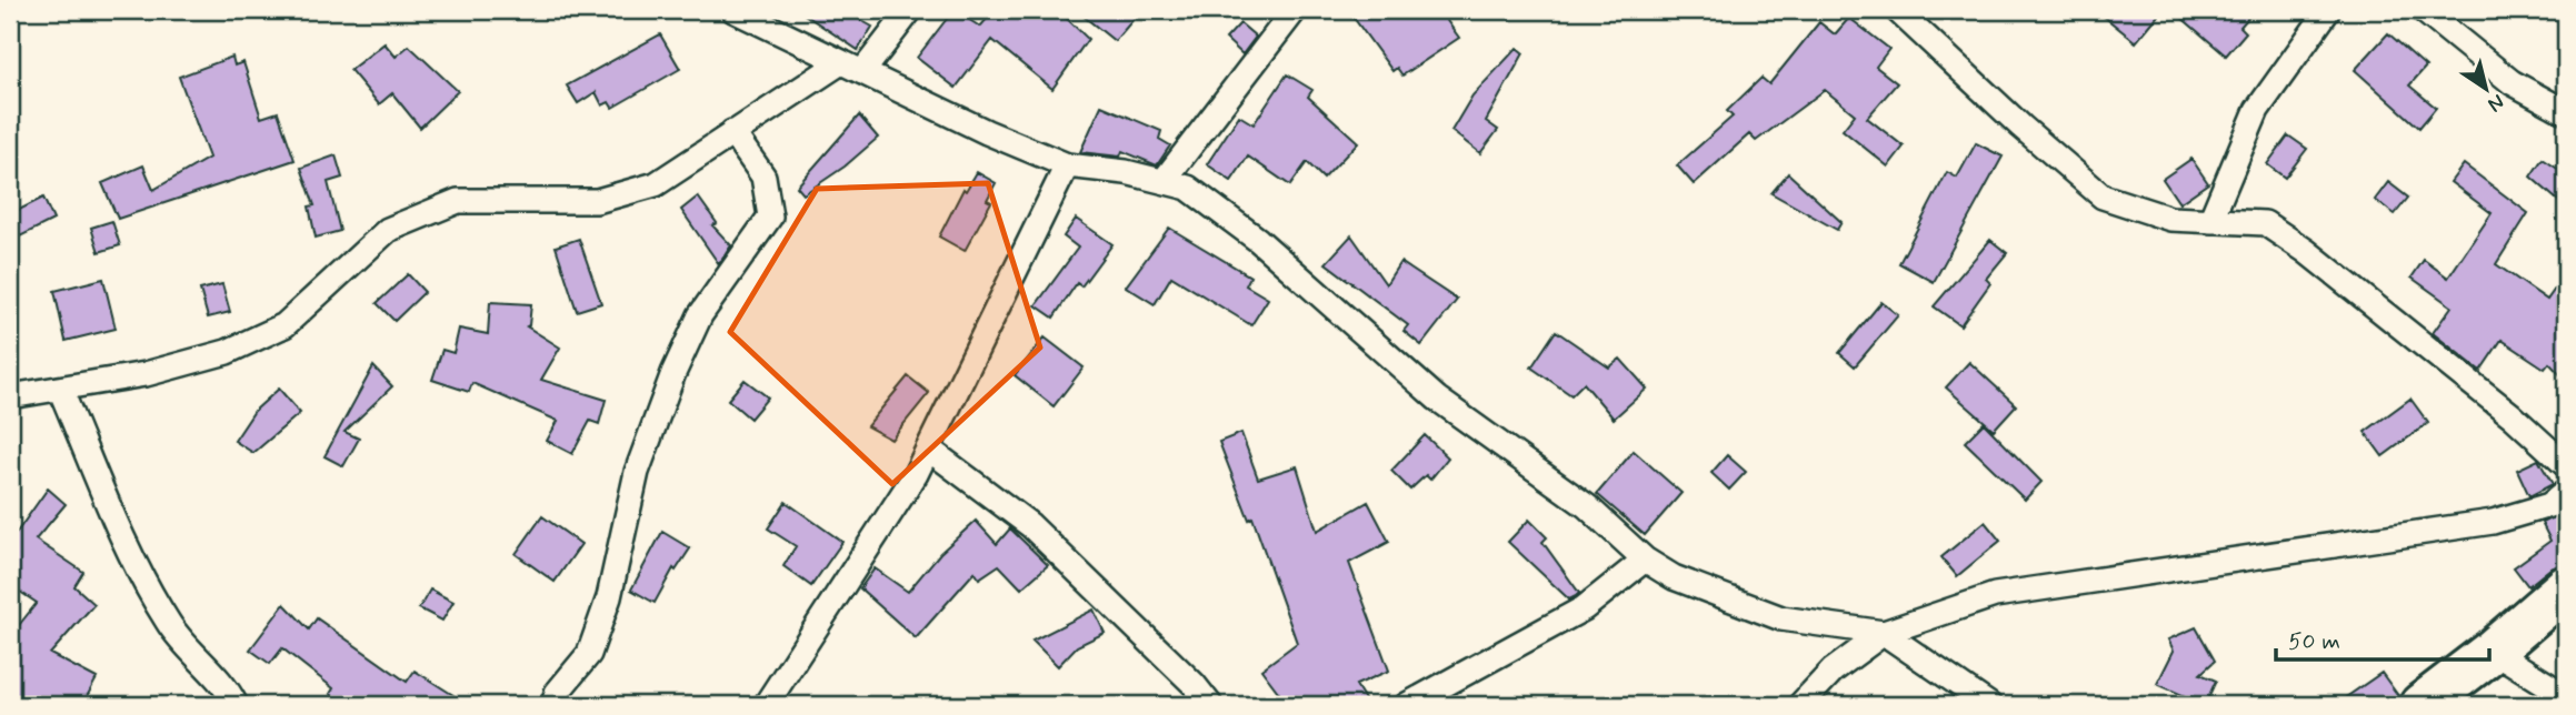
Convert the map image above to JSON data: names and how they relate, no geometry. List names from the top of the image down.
{
  "scale_bar": "50 m",
  "north": "bottom right"
}
